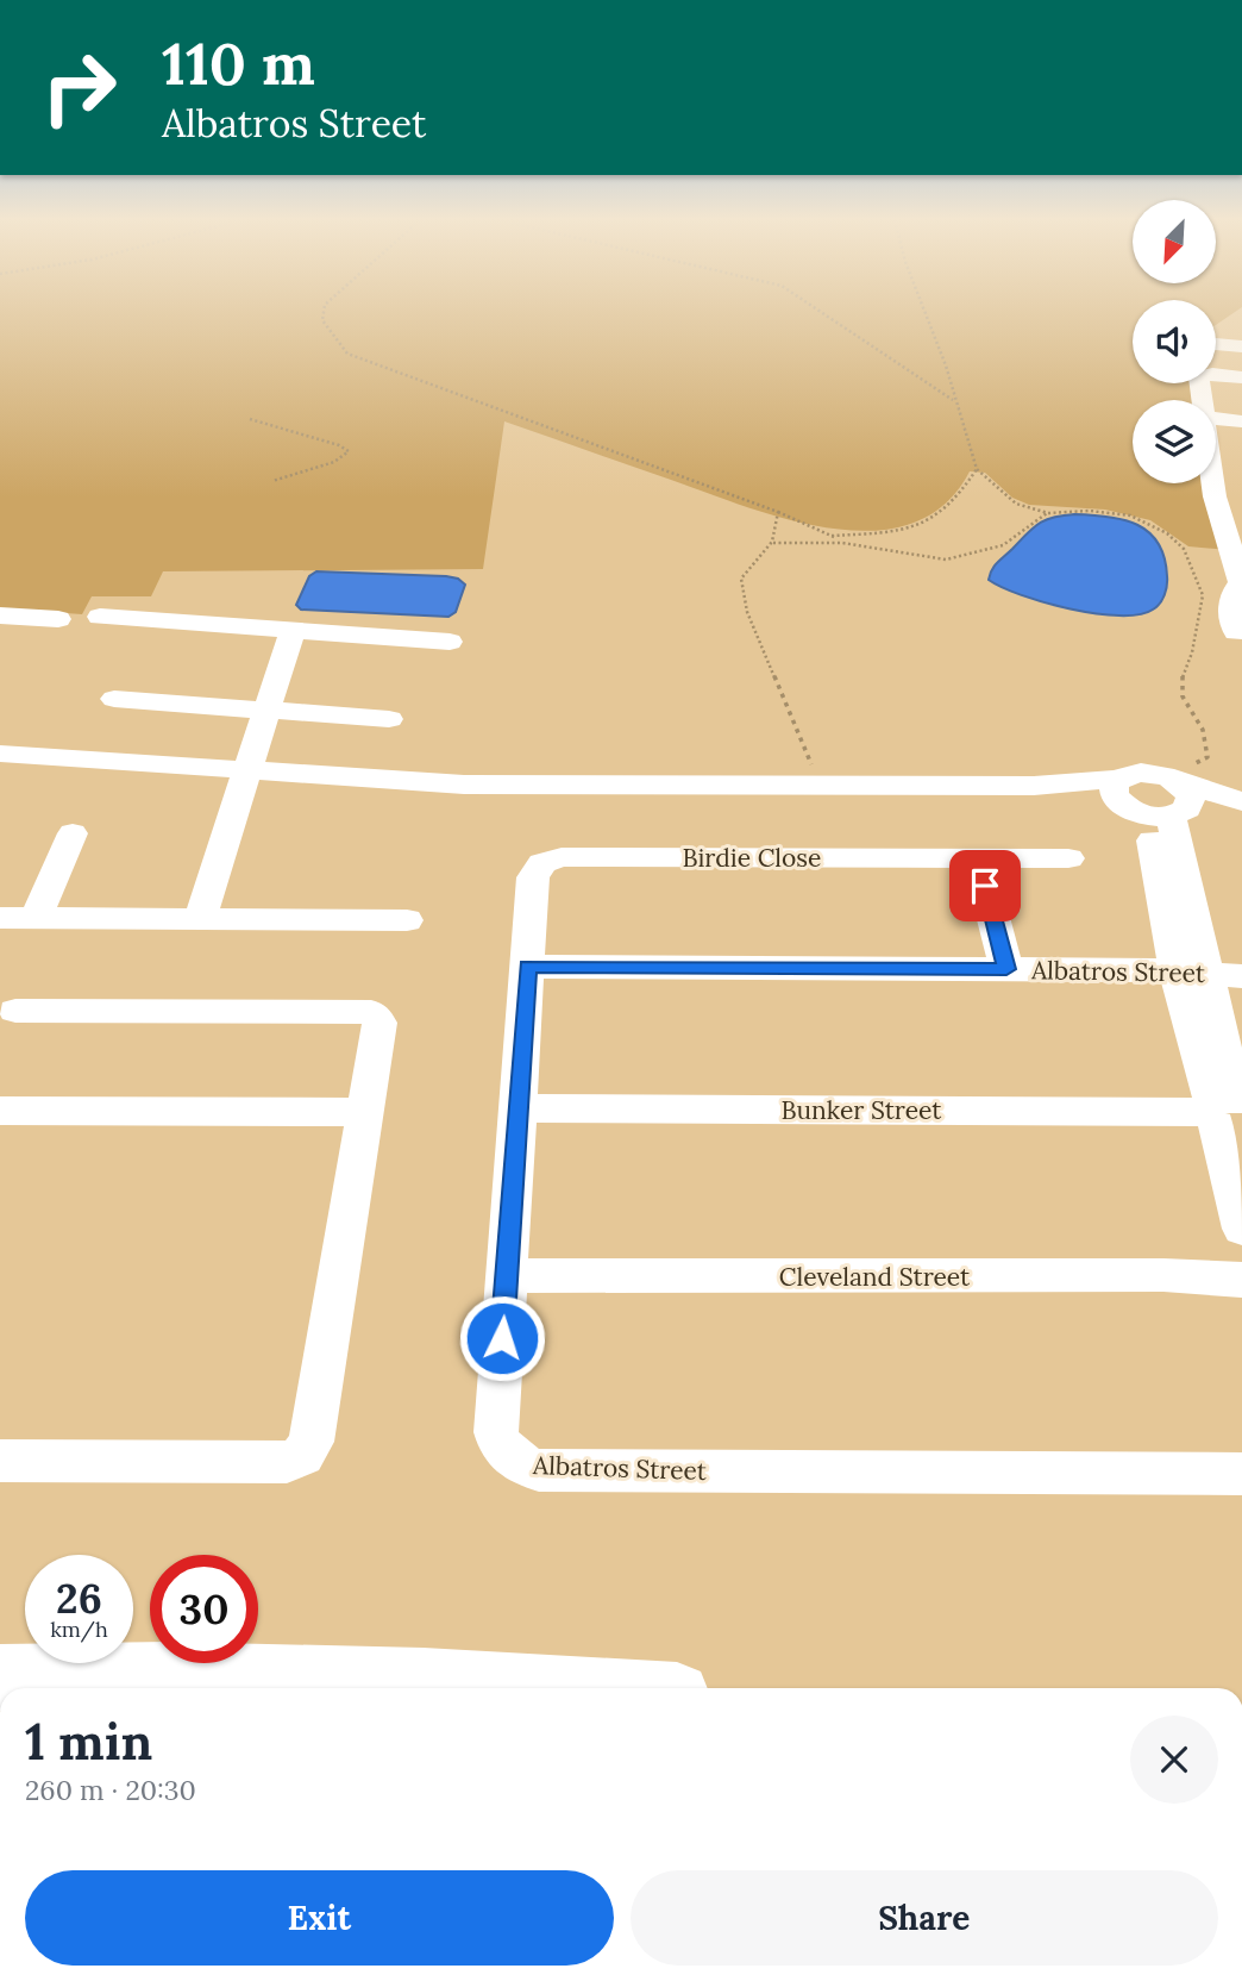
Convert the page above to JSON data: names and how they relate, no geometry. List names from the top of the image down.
{
  "streets": {
    "street": [
      "Birdie Close",
      "Albatros Street",
      "Bunker Street",
      "Cleveland Street"
    ]
  },
  "crossings": [
    ["Birdie Close", "Albatros Street"],
    ["Albatros Street", "Bunker Street"],
    ["Albatros Street", "Cleveland Street"]
  ],
  "north": "bottom left",
  "page": {
    "turn": ["110 m", "Albatros Street"],
    "speed": "26 km/h",
    "limit": "30",
    "heading": ["1 min", "260 m · 20:30"],
    "buttons": ["Exit", "Share"]
  }
}
